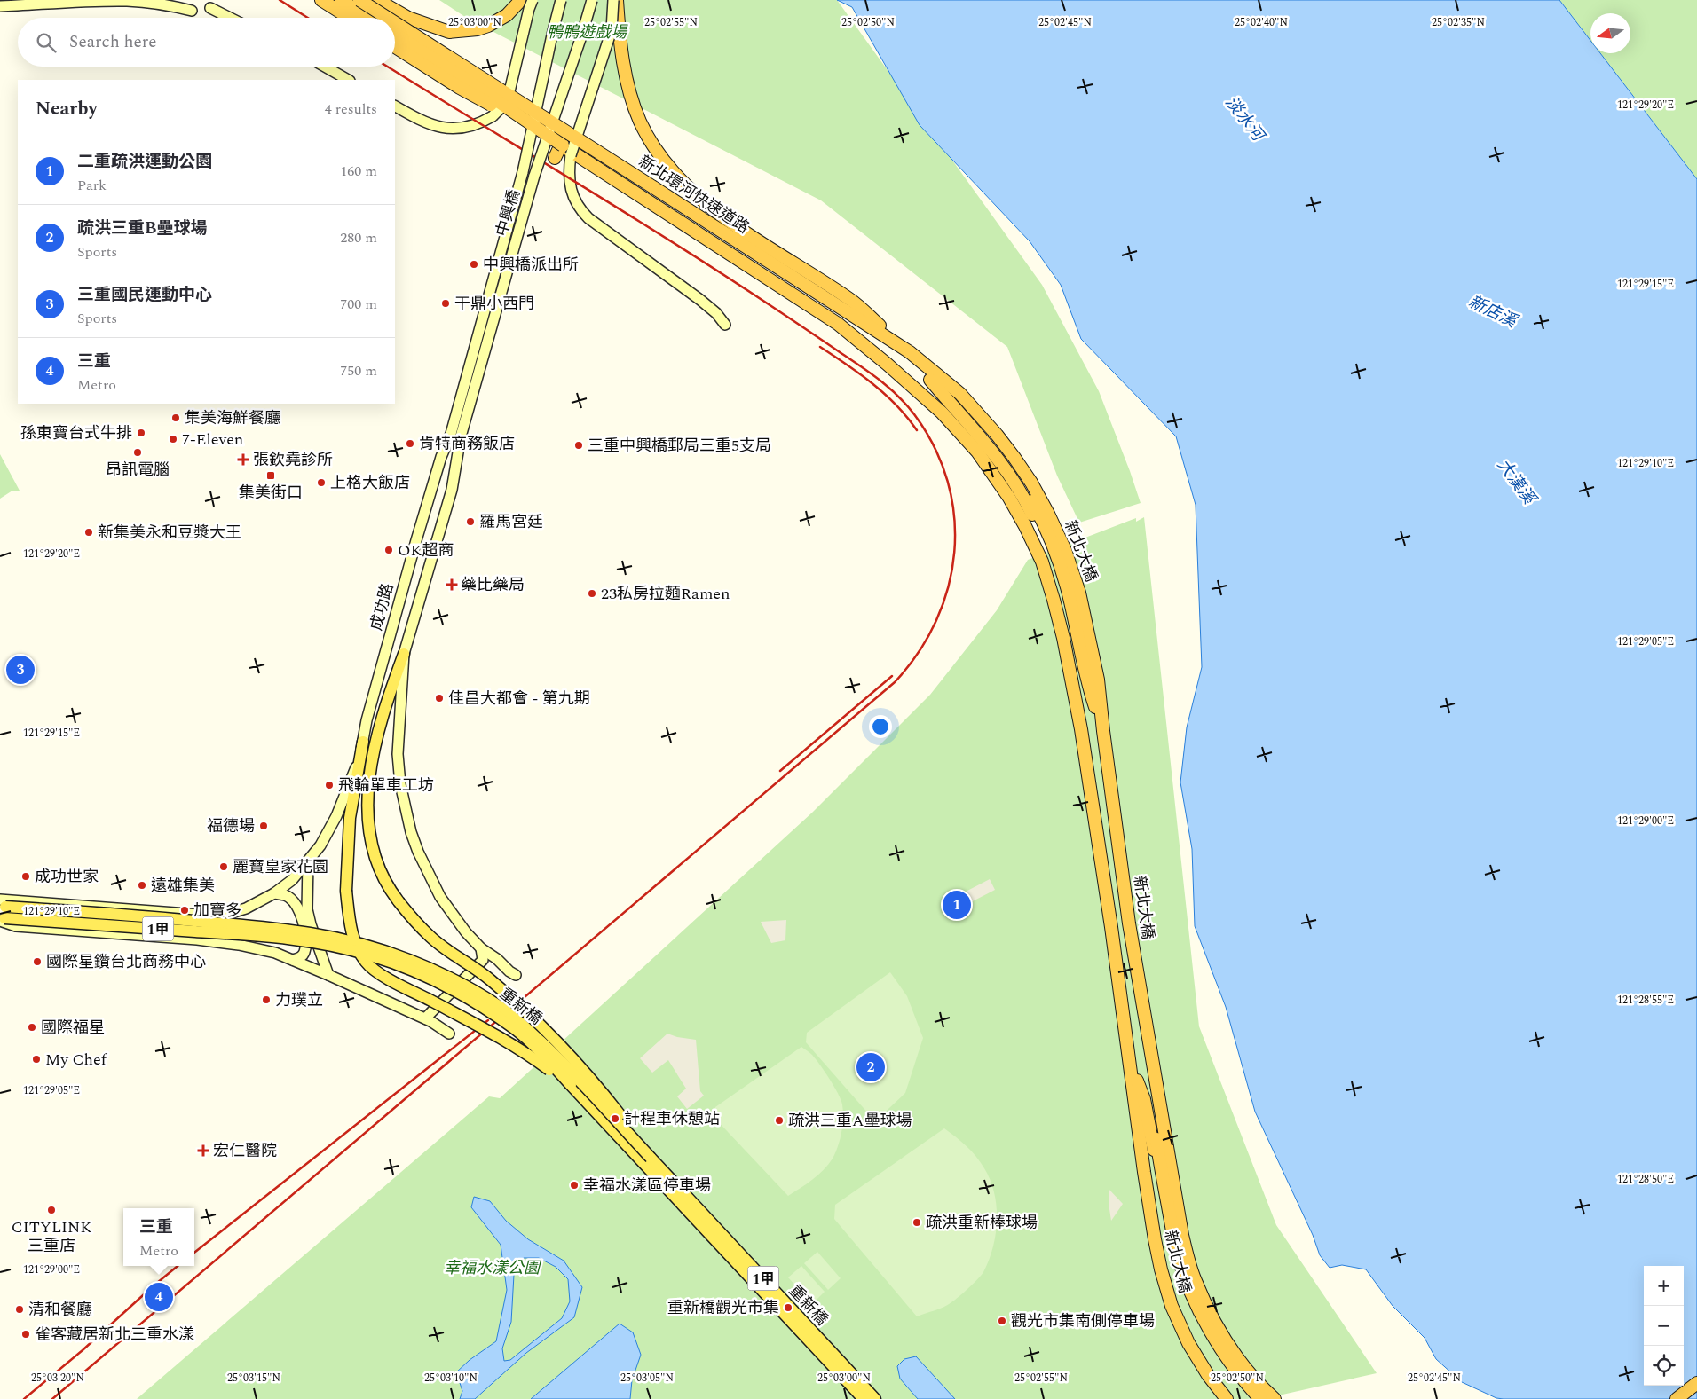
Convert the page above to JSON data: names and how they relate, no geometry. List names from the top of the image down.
{
  "streets": {
    "highway": ["新北環河快速道路", "新北大橋"],
    "main road": [
      "中興橋",
      "成功路",
      "1甲",
      "重新橋"
    ]
  },
  "crossings": [
    ["新北環河快速道路", "新北大橋"],
    ["中興橋", "成功路"],
    ["成功路", "重新橋"]
  ],
  "water": ["淡水河", "新店溪", "大漢溪"],
  "parks": ["鴨鴨遊戲場", "幸福水漾公園"],
  "places": {
    "other": [
      "中興橋派出所",
      "干鼎小西門",
      "集美海鮮餐廳",
      "孫東寶台式牛排",
      "7-Eleven",
      "肯特商務飯店",
      "三重中興橋郵局三重5支局",
      "昂訊電腦",
      "上格大飯店",
      "羅馬宮廷",
      "新集美永和豆漿大王",
      "OK超商",
      "23私房拉麵Ramen",
      "佳昌大都會 - 第九期",
      "飛輪單車工坊",
      "福德場",
      "麗寶皇家花園",
      "成功世家",
      "遠雄集美",
      "加寶多",
      "國際星鑽台北商務中心",
      "力璞立",
      "國際福星",
      "My Chef",
      "計程車休憩站",
      "疏洪三重A壘球場",
      "幸福水漾區停車場",
      "CITYLINK 三重店",
      "疏洪重新棒球場",
      "重新橋觀光市集",
      "清和餐廳",
      "觀光市集南側停車場",
      "雀客藏居新北三重水漾"
    ],
    "health": ["張欽堯診所", "藥比藥局", "宏仁醫院"],
    "transit": ["集美街口"]
  },
  "north": "left",
  "page": {
    "search": "Search here",
    "heading": ["Nearby", "4 results"],
    "list": [
      {
        "mark": "1",
        "name": "二重疏洪運動公園",
        "note": "Park",
        "value": "160 m"
      },
      {
        "mark": "2",
        "name": "疏洪三重B壘球場",
        "note": "Sports",
        "value": "280 m"
      },
      {
        "mark": "3",
        "name": "三重國民運動中心",
        "note": "Sports",
        "value": "700 m"
      },
      {
        "mark": "4",
        "name": "三重",
        "note": "Metro",
        "value": "750 m"
      }
    ],
    "pins": [
      "3",
      "1",
      "2",
      "4"
    ],
    "popup": ["三重", "Metro"],
    "map_buttons": ["+", "−"]
  },
  "coordinates": [
    "25°03'00\"N",
    "25°02'55\"N",
    "25°02'50\"N",
    "25°02'45\"N",
    "25°02'40\"N",
    "25°02'35\"N",
    "121°29'20\"E",
    "121°29'15\"E",
    "121°29'10\"E",
    "121°29'05\"E",
    "121°29'00\"E",
    "121°28'55\"E",
    "121°28'50\"E",
    "25°03'20\"N",
    "25°03'15\"N",
    "25°03'10\"N",
    "25°03'05\"N"
  ]
}
